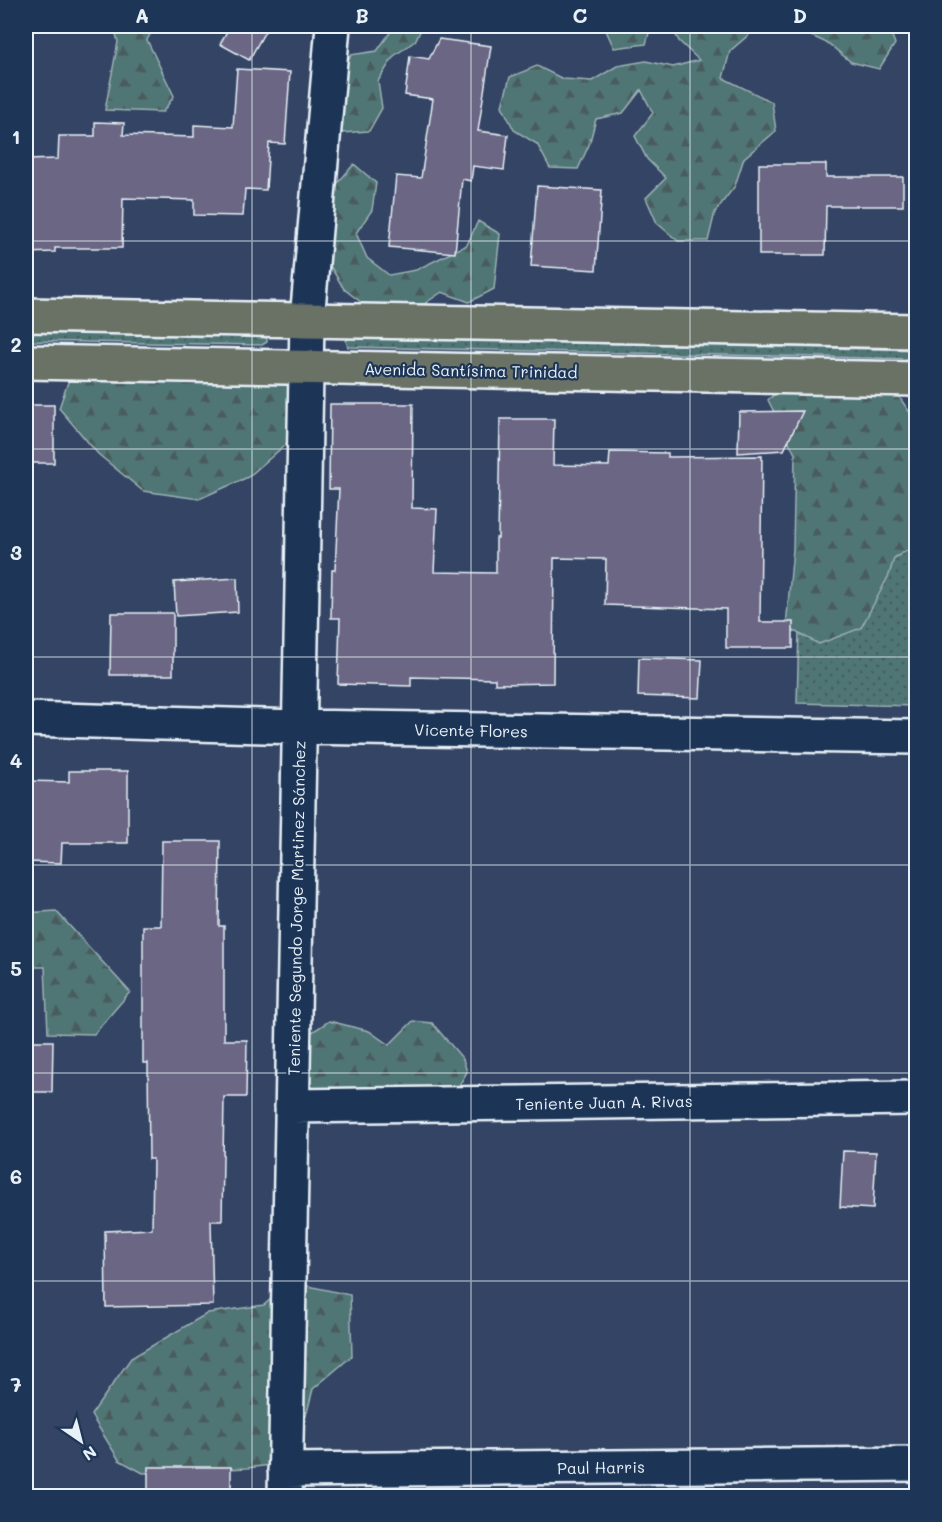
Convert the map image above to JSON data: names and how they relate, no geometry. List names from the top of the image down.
{
  "streets": {
    "main road": ["Avenida Santísima Trinidad"],
    "street": [
      "Vicente Flores",
      "Teniente Segundo Jorge Martinez Sánchez",
      "Teniente Juan A. Rivas",
      "Paul Harris"
    ]
  },
  "crossings": [
    ["Avenida Santísima Trinidad", "Teniente Segundo Jorge Martinez Sánchez"],
    ["Vicente Flores", "Teniente Segundo Jorge Martinez Sánchez"],
    ["Teniente Segundo Jorge Martinez Sánchez", "Teniente Juan A. Rivas"],
    ["Teniente Segundo Jorge Martinez Sánchez", "Paul Harris"]
  ],
  "north": "bottom right",
  "grid": {
    "columns": [
      "A",
      "B",
      "C",
      "D"
    ],
    "rows": [
      "1",
      "2",
      "3",
      "4",
      "5",
      "6",
      "7"
    ]
  }
}
